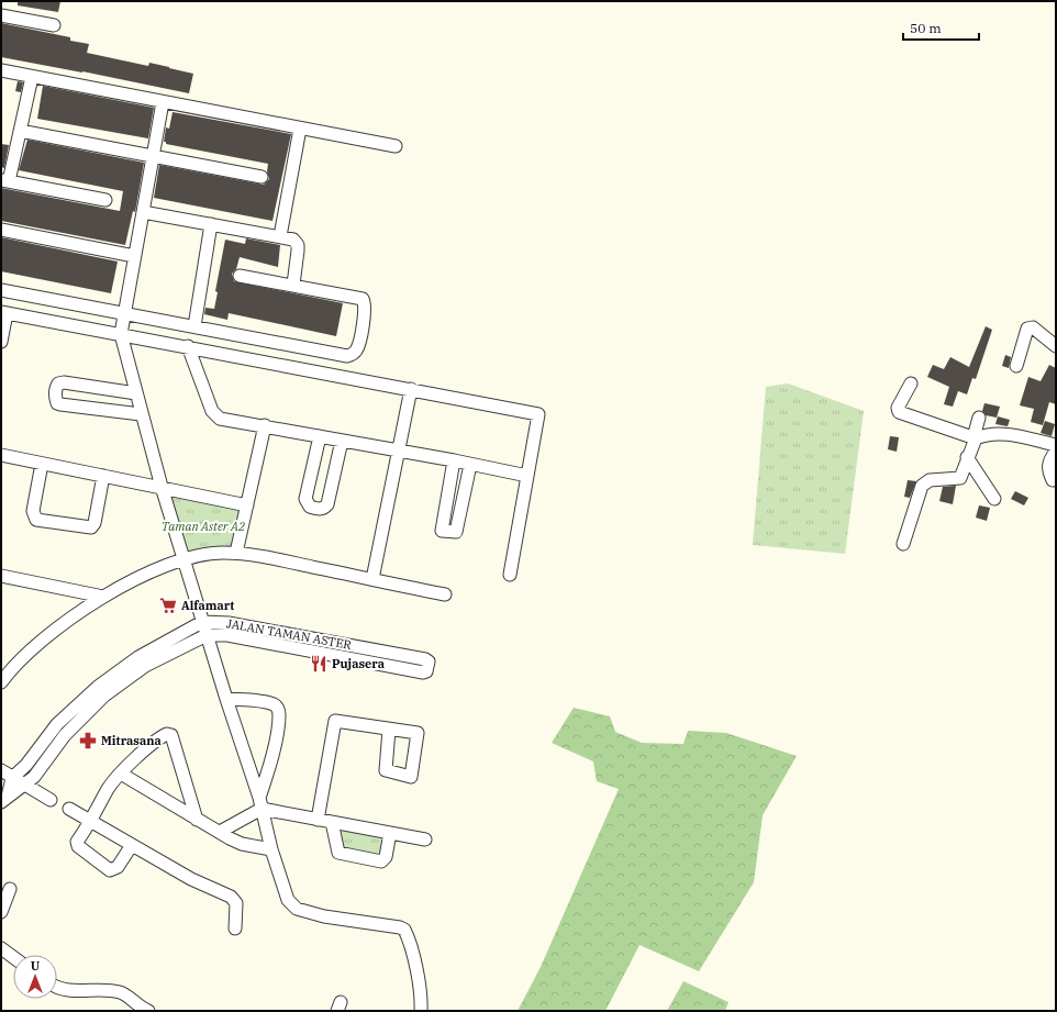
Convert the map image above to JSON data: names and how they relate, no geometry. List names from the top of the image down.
{
  "streets": {
    "street": ["JALAN TAMAN ASTER"]
  },
  "parks": ["Taman Aster A2"],
  "places": {
    "supermarket": ["Alfamart"],
    "restaurant": ["Pujasera"],
    "pharmacy": ["Mitrasana"]
  },
  "scale_bar": "50 m",
  "north": "top"
}
